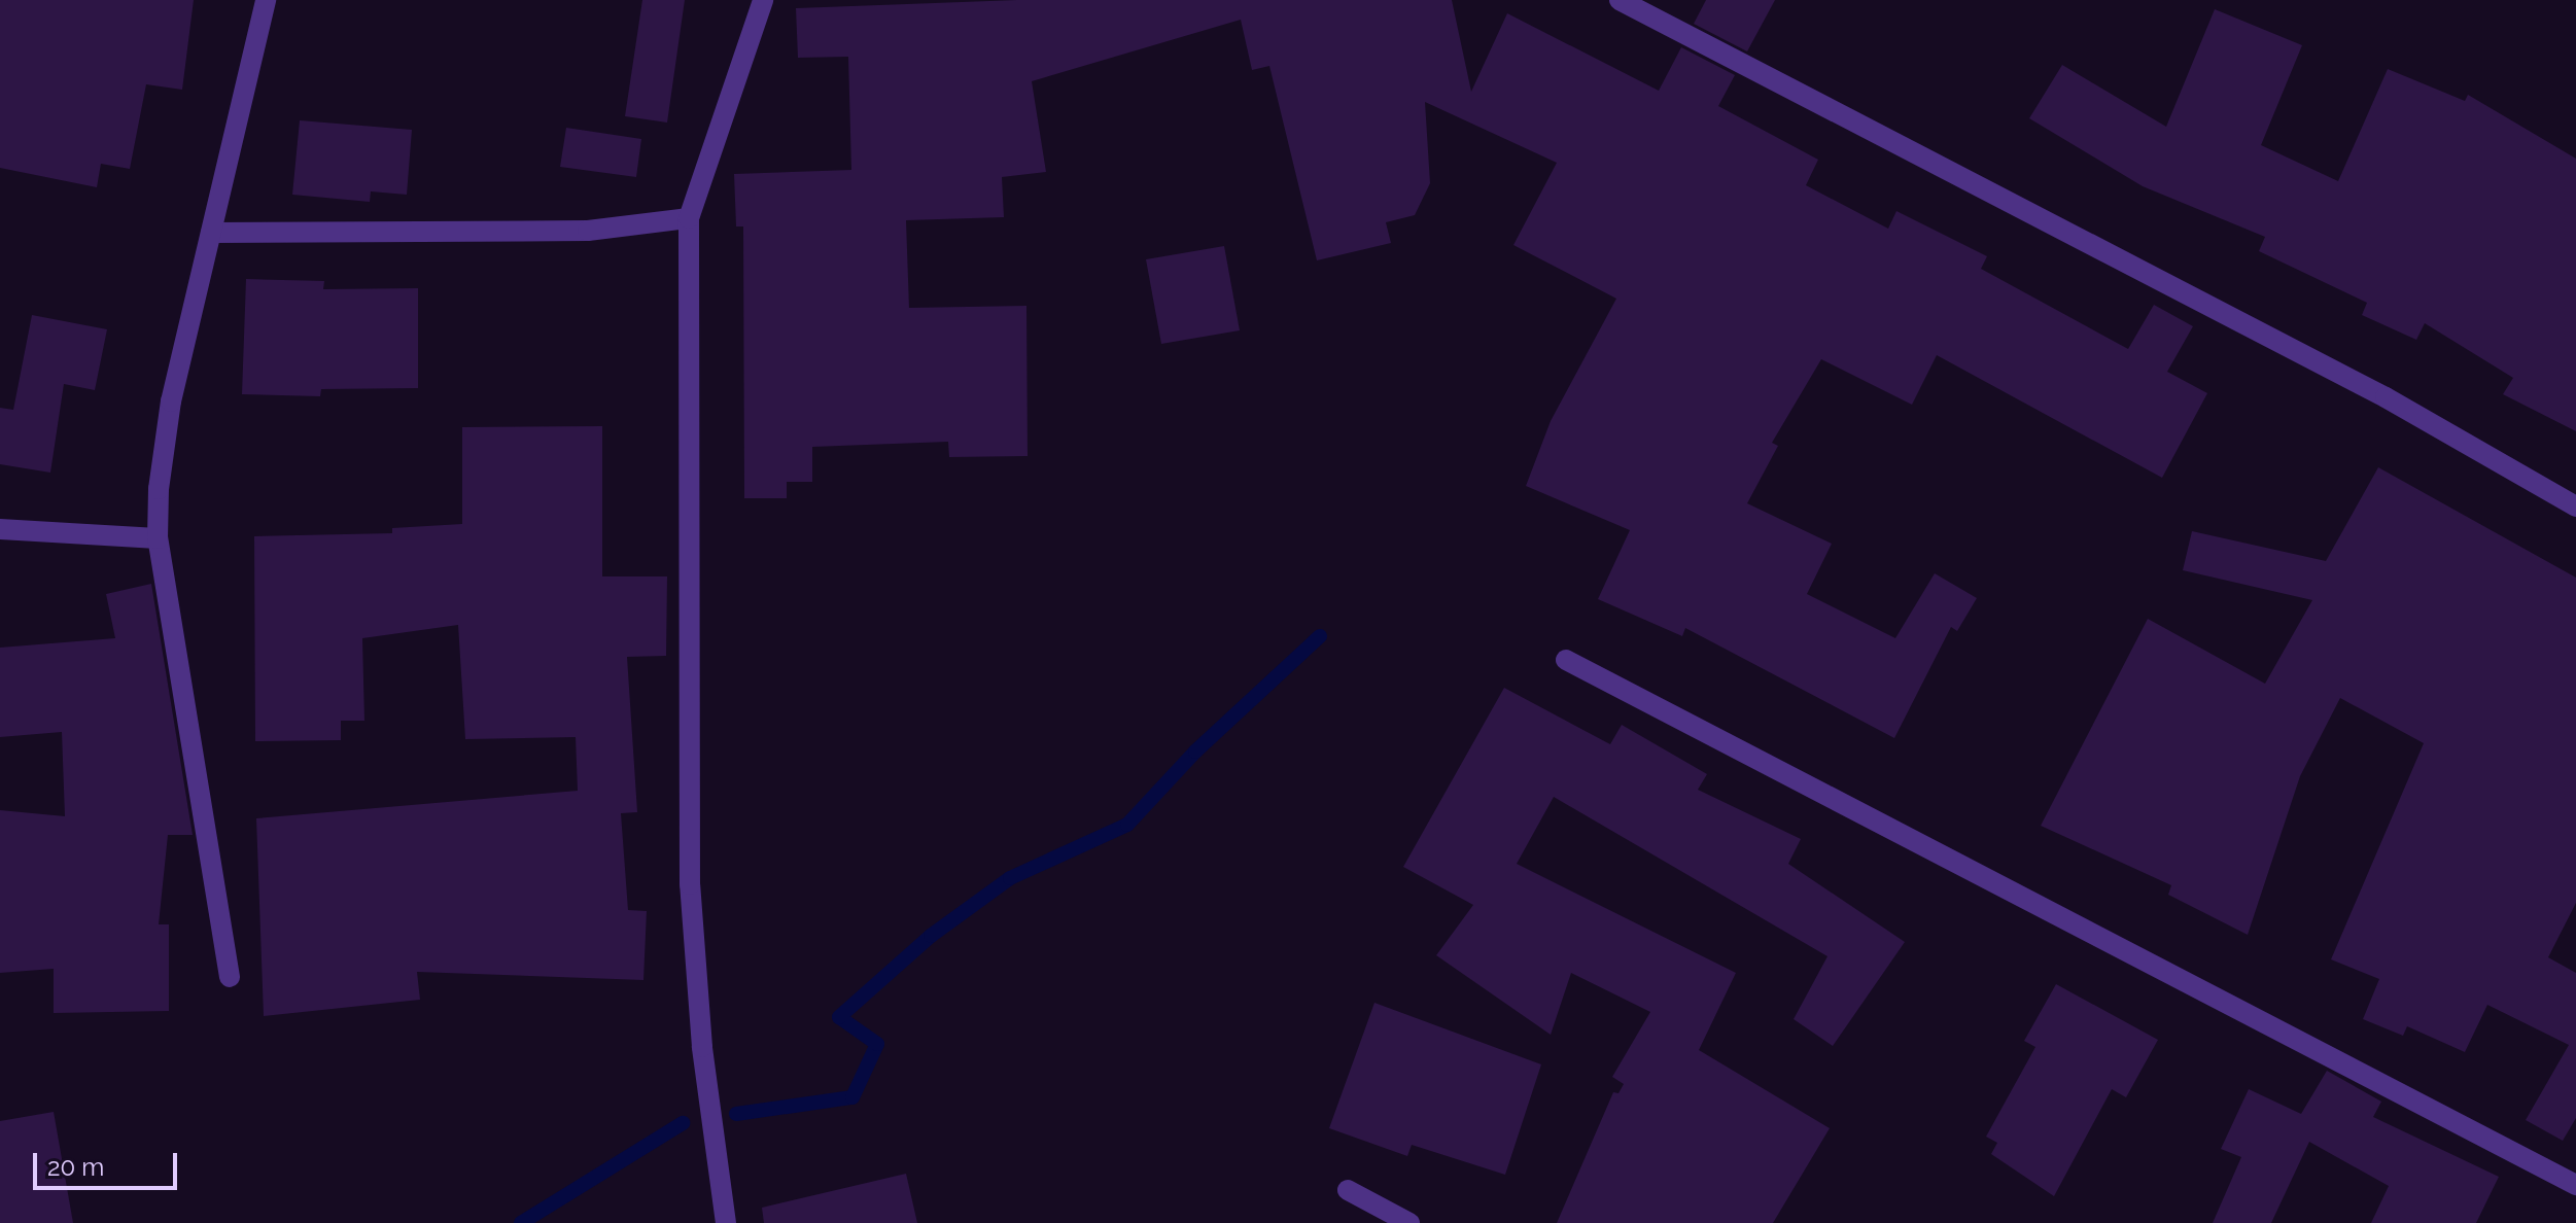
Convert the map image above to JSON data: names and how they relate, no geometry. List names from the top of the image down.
{
  "scale_bar": "20 m"
}
